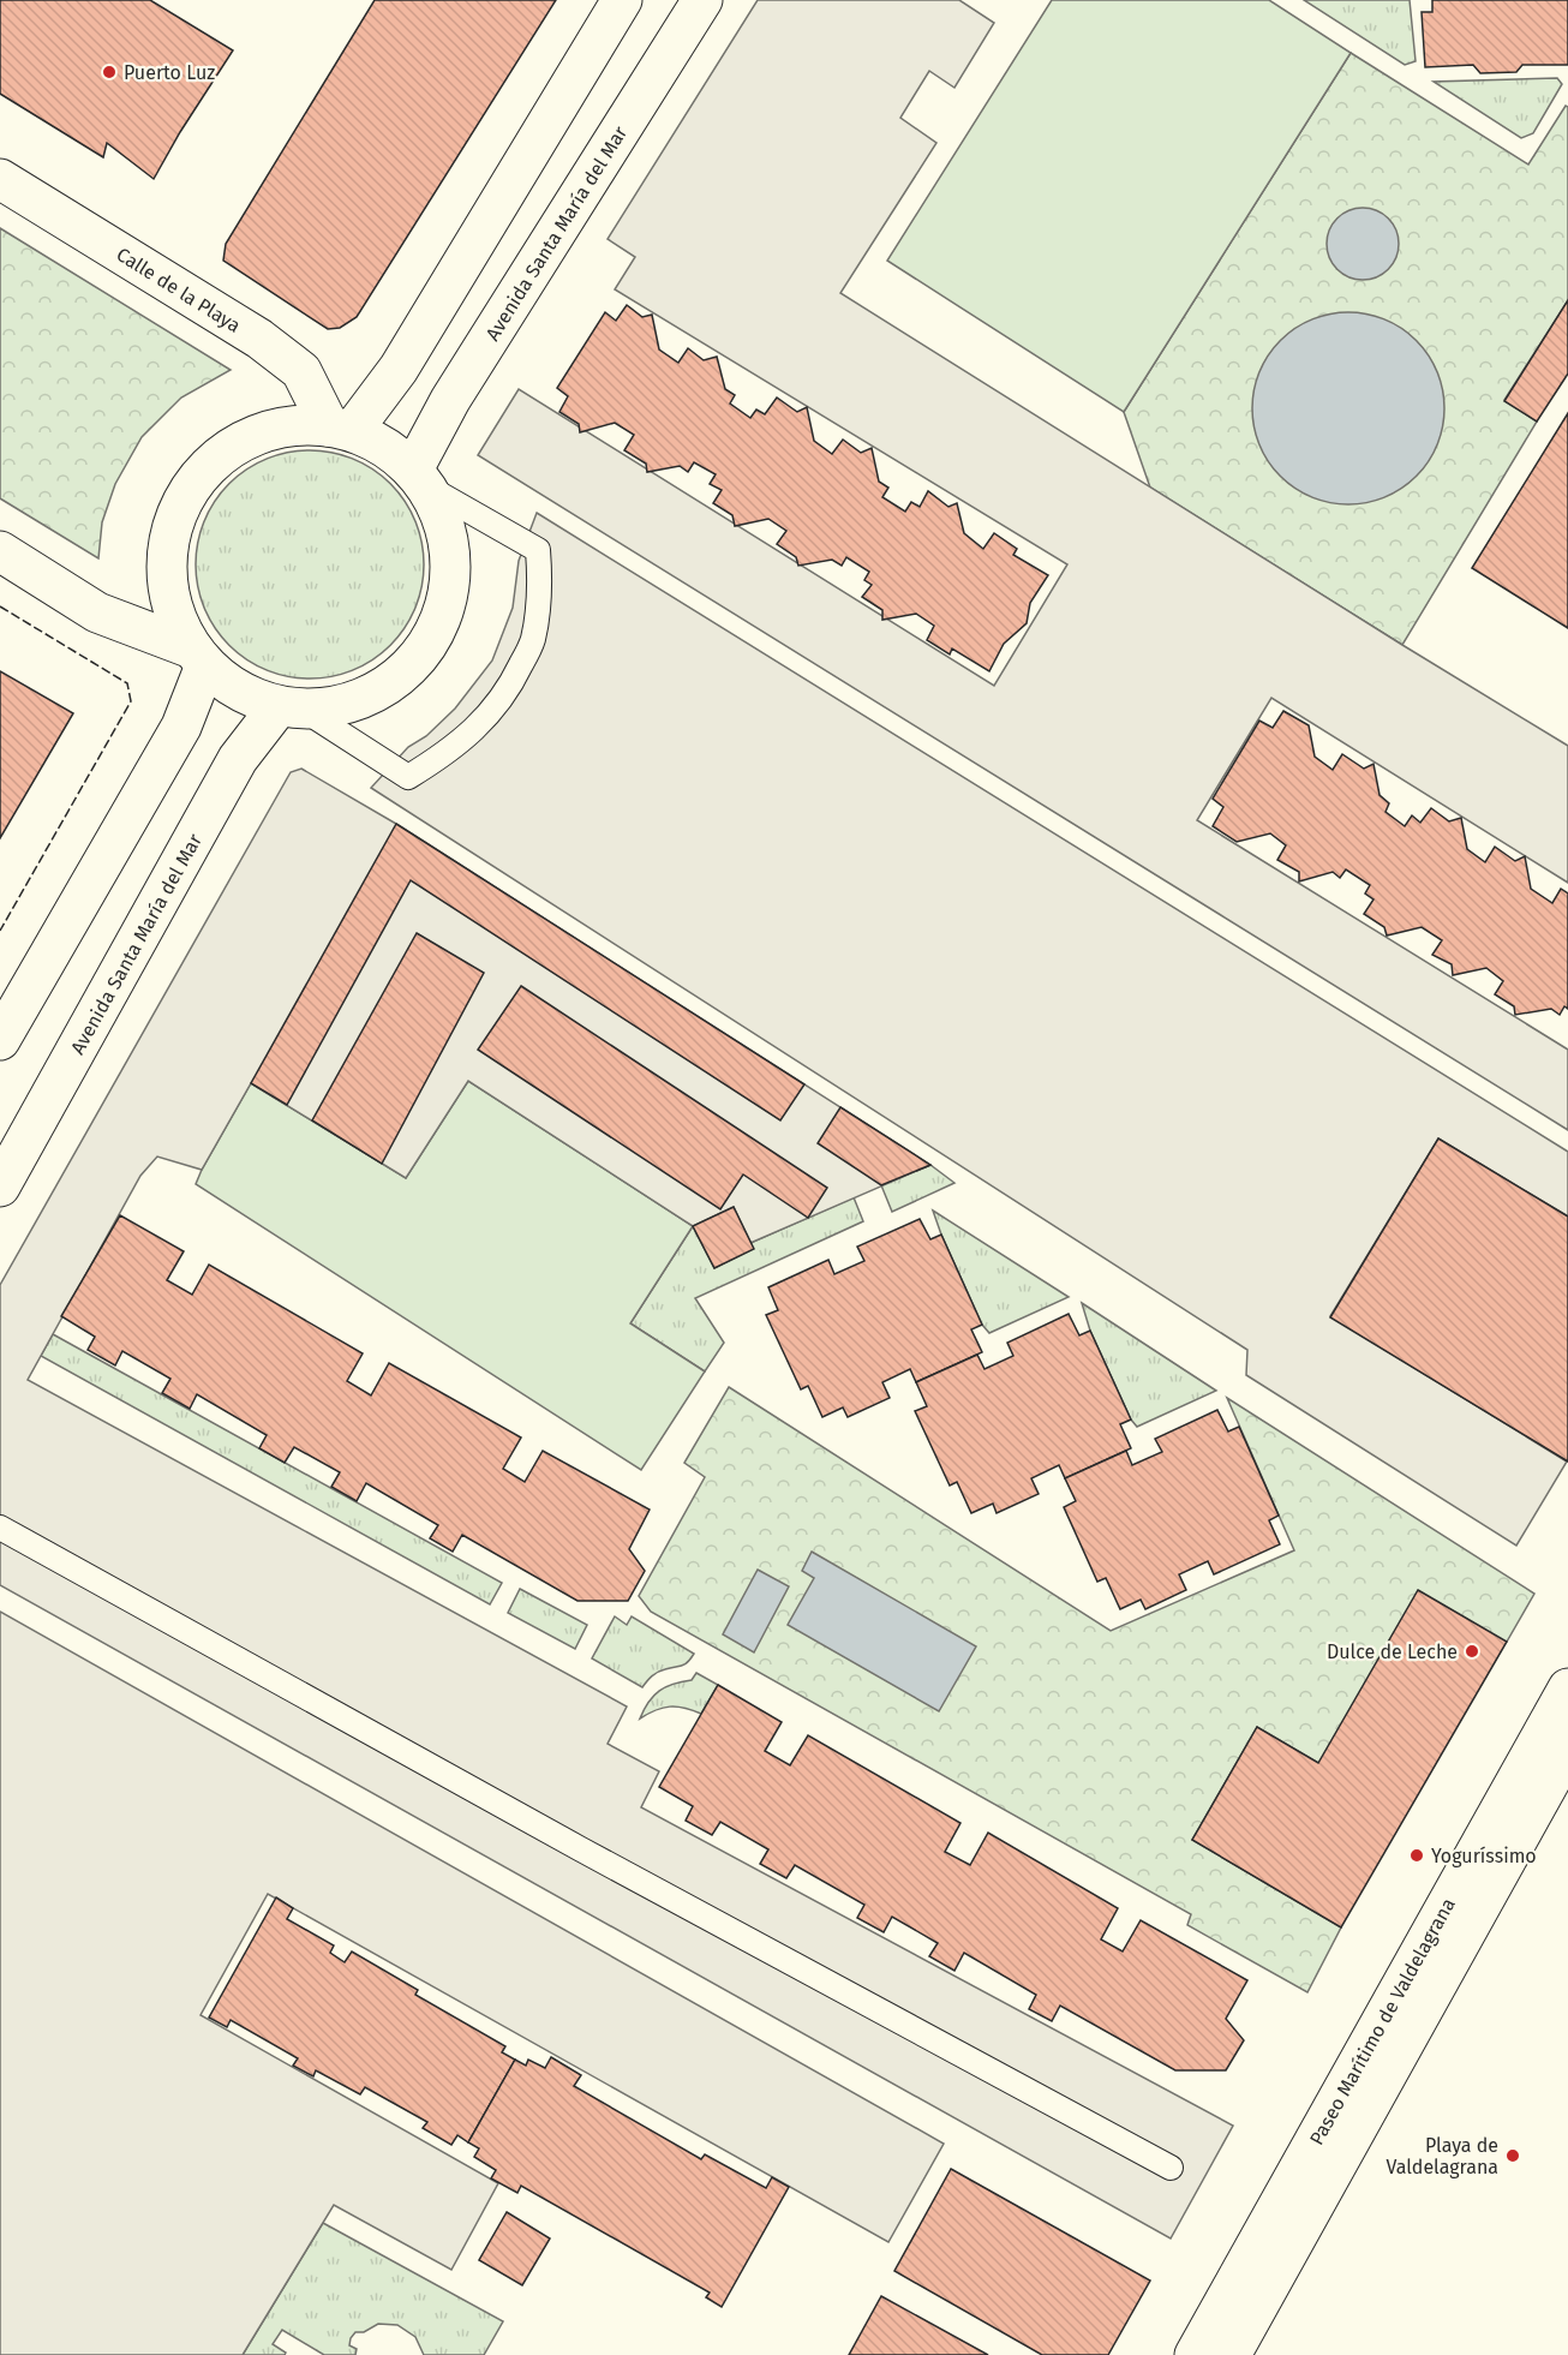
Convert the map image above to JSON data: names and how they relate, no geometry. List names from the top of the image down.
{
  "streets": {
    "street": ["Avenida Santa María del Mar", "Calle de la Playa", "Paseo Marítimo de Valdelagrana"]
  },
  "places": [
    "Puerto Luz",
    "Dulce de Leche",
    "Yoguríssimo",
    "Playa de Valdelagrana"
  ]
}
